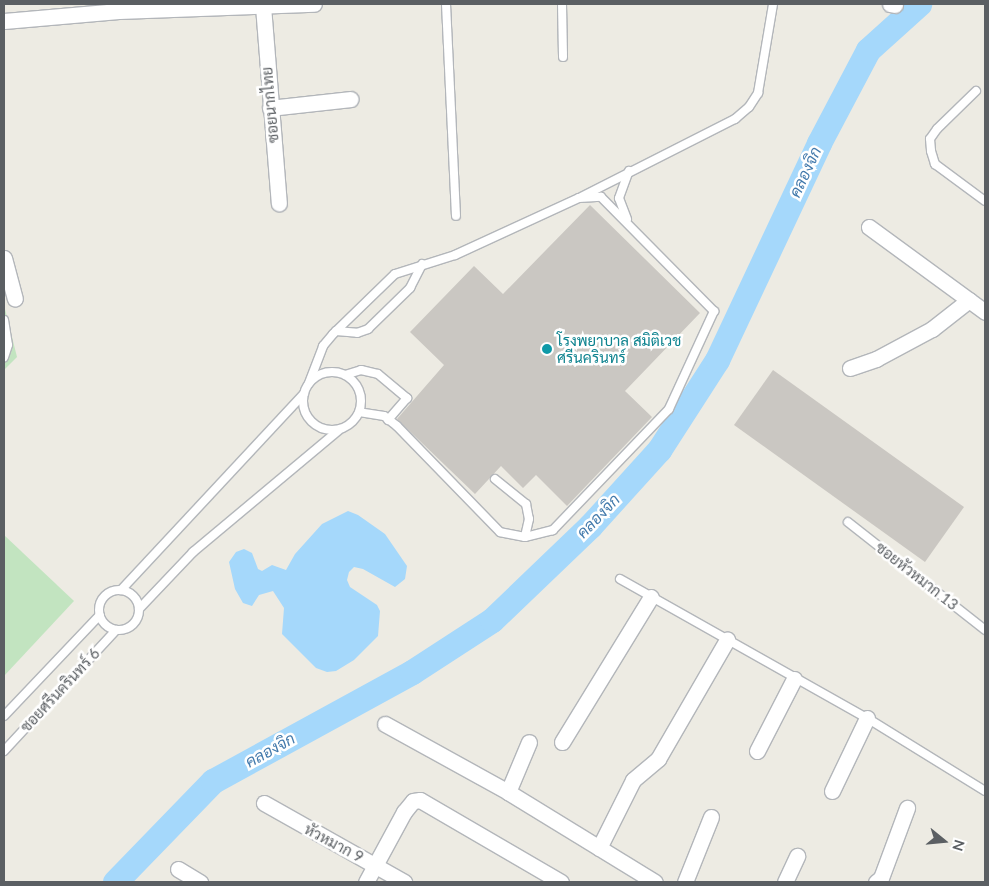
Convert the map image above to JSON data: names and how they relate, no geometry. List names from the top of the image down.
{
  "streets": {
    "street": ["ซอยนากไทย", "หัวหมาก 9"],
    "lane": ["ซอยหัวหมาก 13", "ซอยศรีนครินทร์ 6"]
  },
  "water": ["คลองจิก"],
  "places": ["โรงพยาบาล สมิติเวช ศรีนครินทร์"],
  "north": "right"
}
